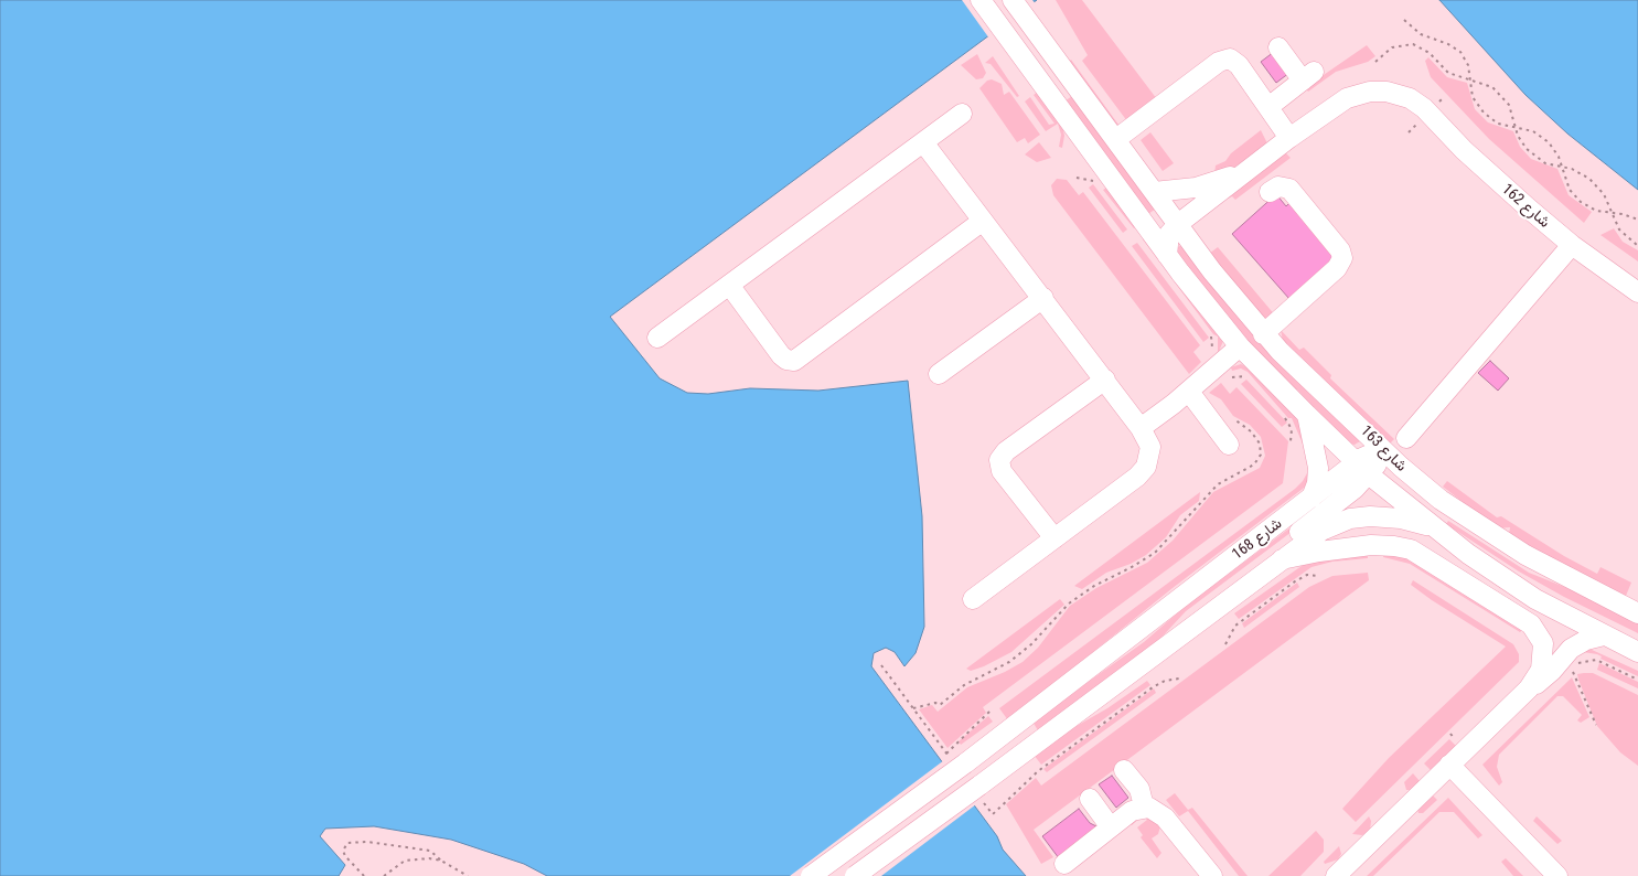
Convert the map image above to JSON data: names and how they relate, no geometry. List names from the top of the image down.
{
  "streets": {
    "street": ["شارع 162", "شارع 163", "شارع 168"]
  },
  "crossings": [
    ["شارع 162", "شارع 163"],
    ["شارع 163", "شارع 168"]
  ]
}
